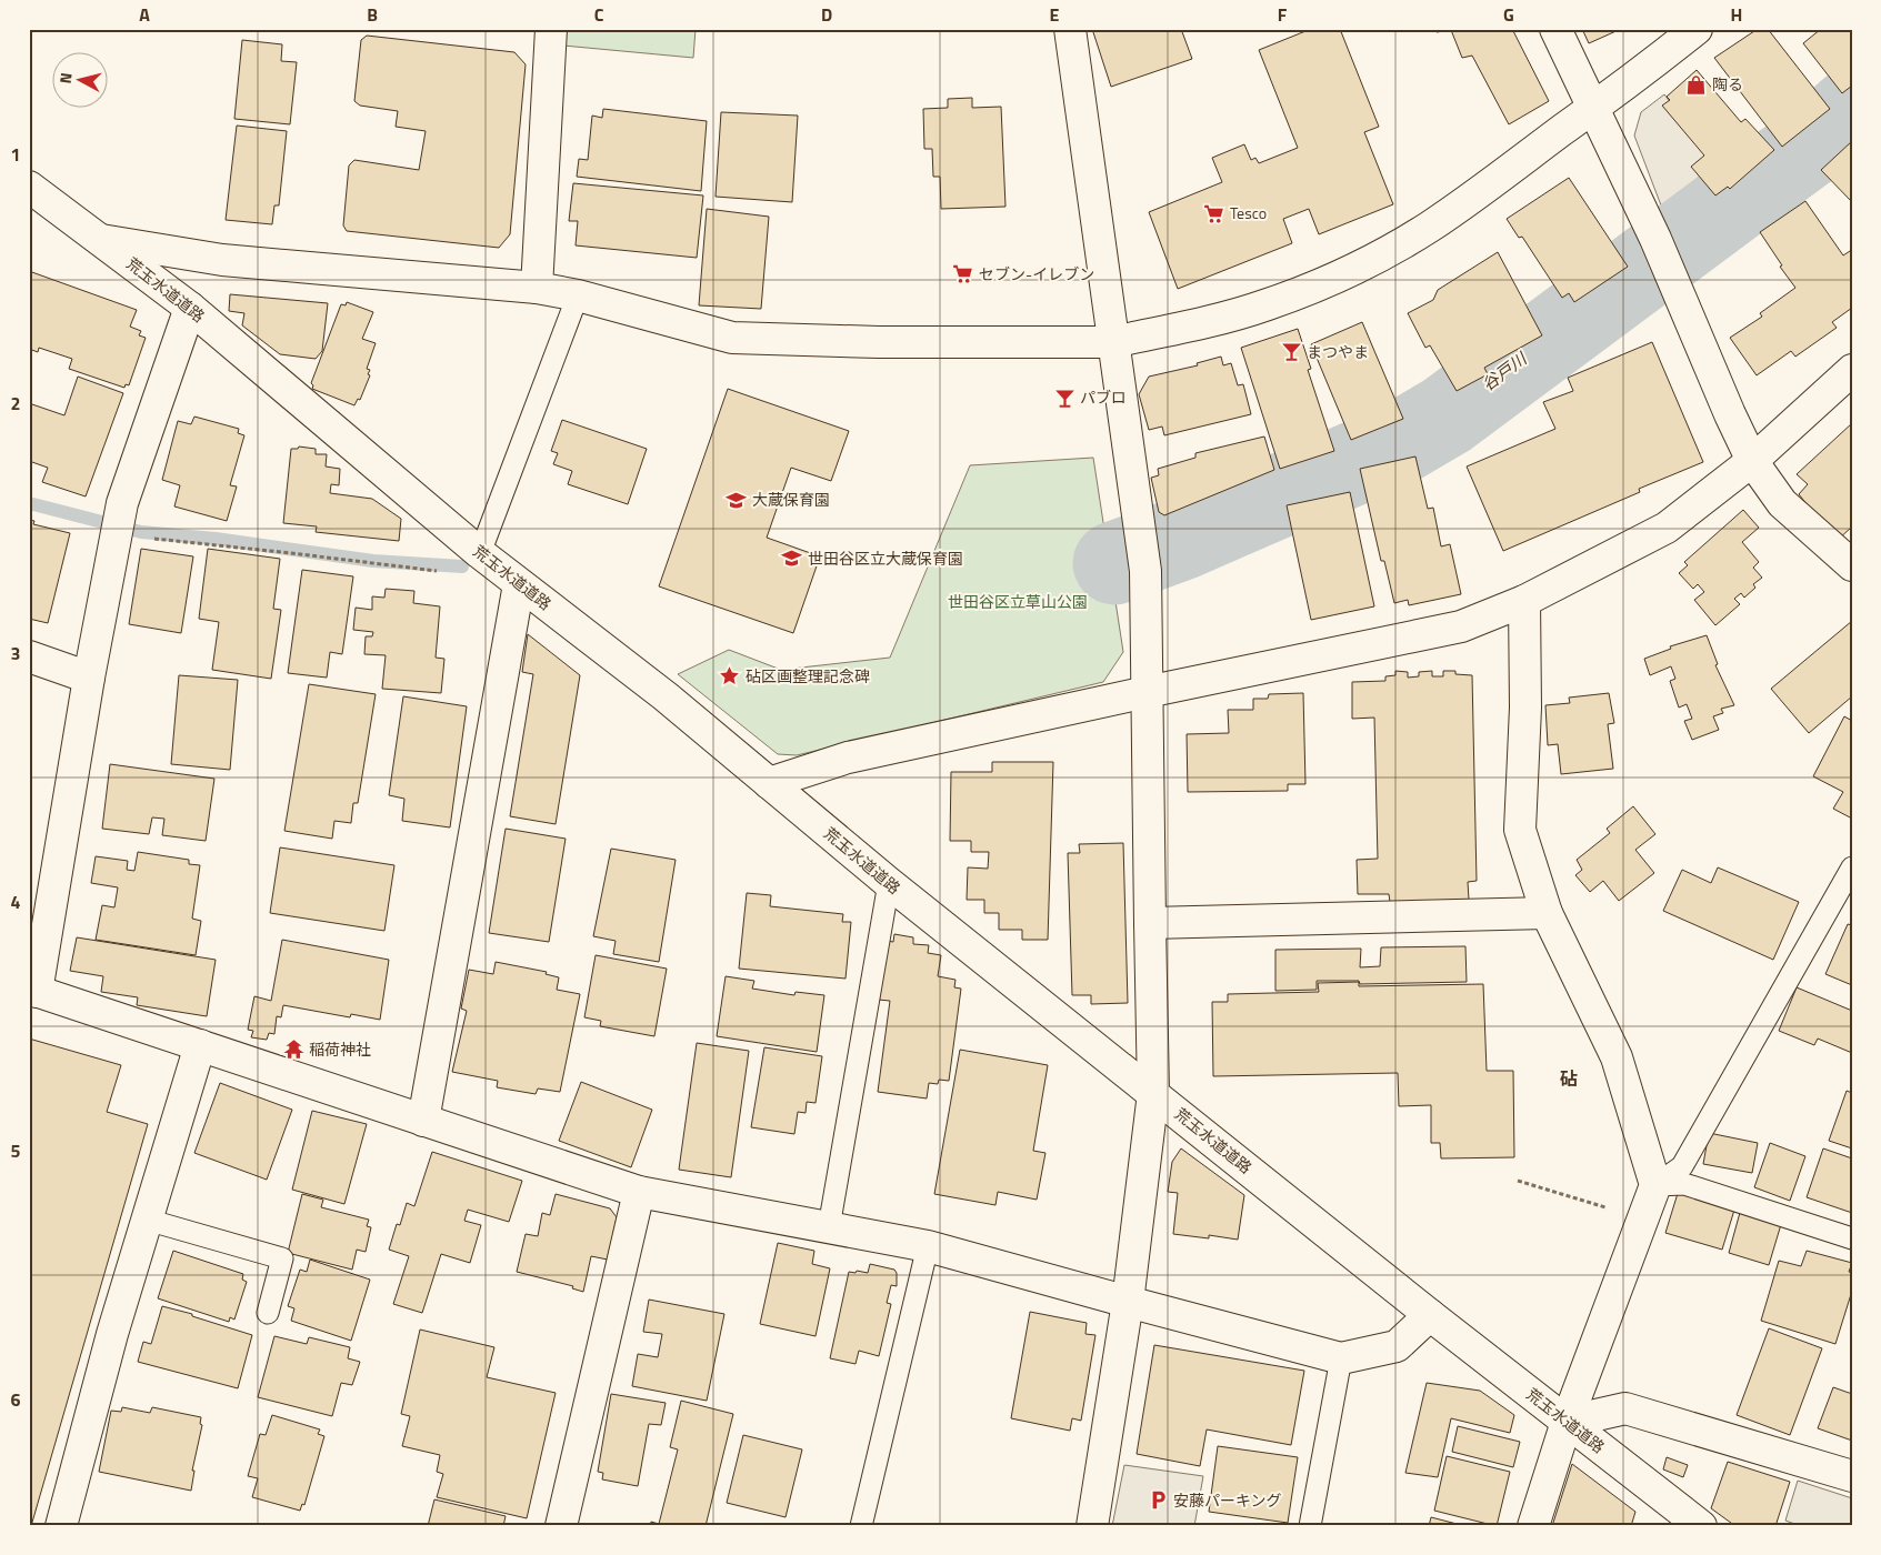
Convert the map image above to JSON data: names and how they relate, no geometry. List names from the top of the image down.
{
  "streets": {
    "street": ["荒玉水道道路"]
  },
  "districts": ["砧"],
  "water": ["谷戸川"],
  "parks": ["世田谷区立草山公園"],
  "places": {
    "shop": ["陶る"],
    "supermarket": ["Tesco", "セブン-イレブン"],
    "bar": ["まつやま", "パブロ"],
    "school or university": ["大蔵保育園", "世田谷区立大蔵保育園"],
    "place": ["砧区画整理記念碑"],
    "temple": ["稲荷神社"],
    "parking": ["安藤パーキング"]
  },
  "north": "left",
  "grid": {
    "columns": [
      "A",
      "B",
      "C",
      "D",
      "E",
      "F",
      "G",
      "H"
    ],
    "rows": [
      "1",
      "2",
      "3",
      "4",
      "5",
      "6"
    ]
  }
}
